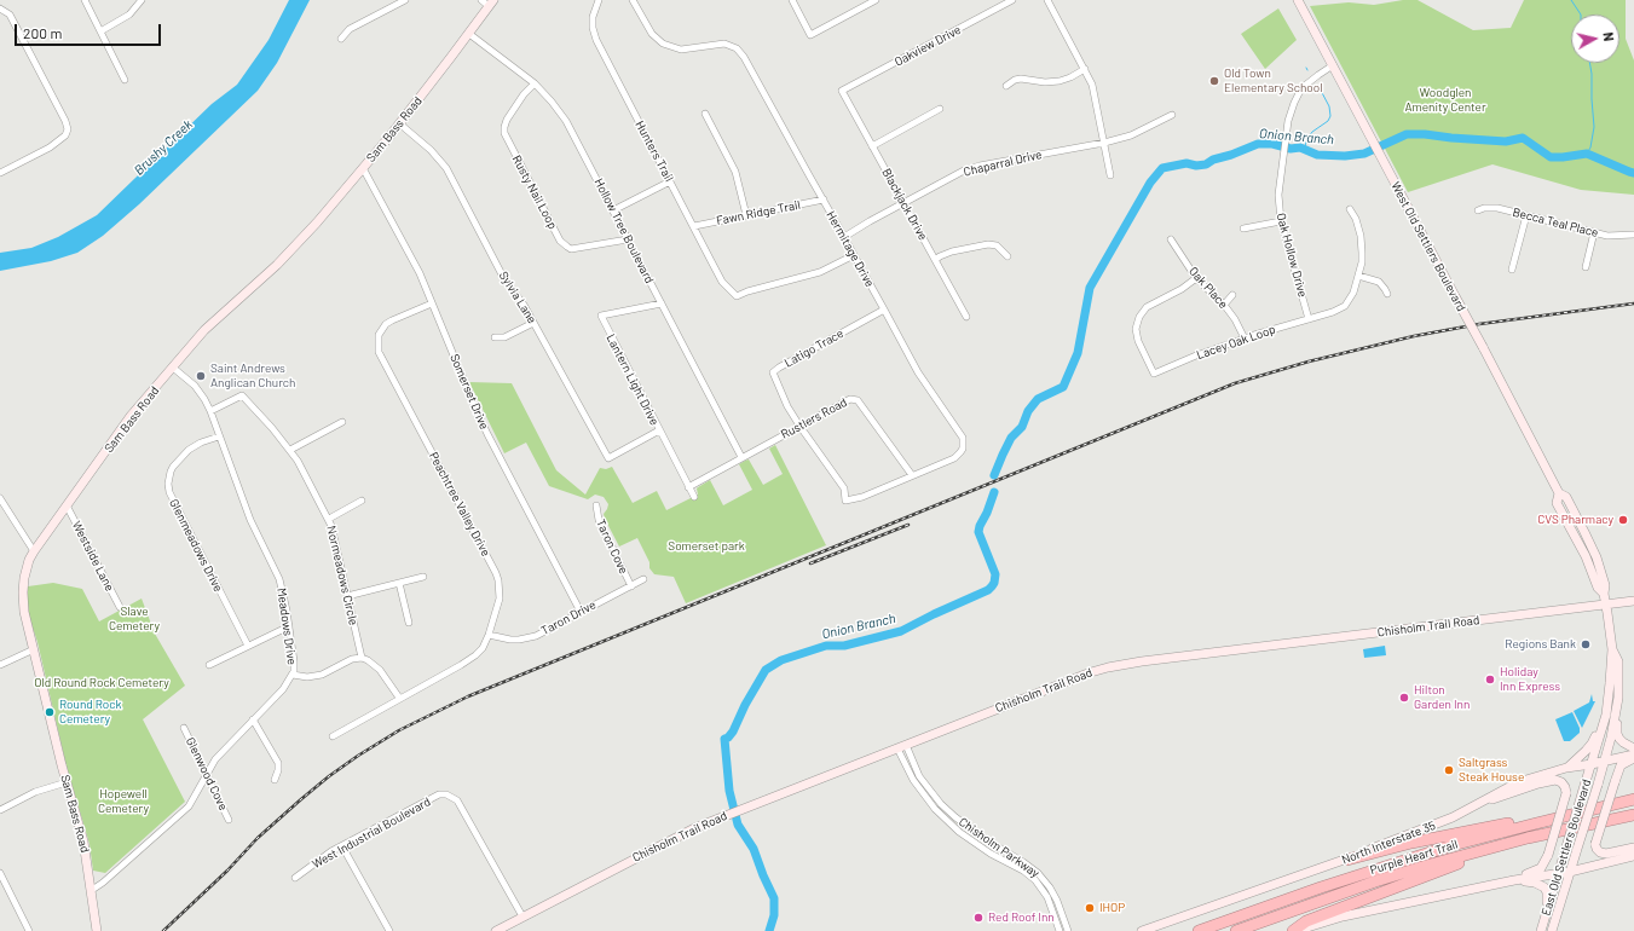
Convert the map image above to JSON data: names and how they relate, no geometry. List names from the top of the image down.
{
  "streets": {
    "highway": ["Purple Heart Trail"],
    "main road": [
      "Sam Bass Road",
      "West Old Settlers Boulevard",
      "Chisholm Trail Road",
      "North Interstate 35",
      "East Old Settlers Boulevard"
    ],
    "street": [
      "Oakview Drive",
      "Hunters Trail",
      "Chaparral Drive",
      "Rusty Nail Loop",
      "Blackjack Drive",
      "Fawn Ridge Trail",
      "Becca Teal Place",
      "Hollow Tree Boulevard",
      "Hermitage Drive",
      "Oak Hollow Drive",
      "Oak Place",
      "Sylvia Lane",
      "Lacey Oak Loop",
      "Latigo Trace",
      "Lantern Light Drive",
      "Somerset Drive",
      "Rustlers Road",
      "Peachtree Valley Drive",
      "Glenmeadows Drive",
      "Taron Cove",
      "Westside Lane",
      "Normeadows Circle",
      "Taron Drive",
      "Meadows Drive",
      "Glenwood Cove",
      "West Industrial Boulevard",
      "Chisholm Parkway"
    ]
  },
  "crossings": [
    ["Oakview Drive", "Blackjack Drive"],
    ["Sam Bass Road", "Hollow Tree Boulevard"],
    ["Sam Bass Road", "Sylvia Lane"],
    ["Sam Bass Road", "Somerset Drive"],
    ["Sam Bass Road", "Westside Lane"],
    ["Sam Bass Road", "Meadows Drive"],
    ["Hunters Trail", "Fawn Ridge Trail"],
    ["Hunters Trail", "Hermitage Drive"],
    ["Chaparral Drive", "Blackjack Drive"],
    ["Chaparral Drive", "Hermitage Drive"],
    ["Rusty Nail Loop", "Hollow Tree Boulevard"],
    ["Fawn Ridge Trail", "Hermitage Drive"],
    ["Hollow Tree Boulevard", "Lantern Light Drive"],
    ["Hollow Tree Boulevard", "Rustlers Road"],
    ["West Old Settlers Boulevard", "Oak Hollow Drive"],
    ["West Old Settlers Boulevard", "Chisholm Trail Road"],
    ["West Old Settlers Boulevard", "North Interstate 35"],
    ["West Old Settlers Boulevard", "East Old Settlers Boulevard"],
    ["Hermitage Drive", "Latigo Trace"],
    ["Hermitage Drive", "Rustlers Road"],
    ["Oak Hollow Drive", "Lacey Oak Loop"],
    ["Oak Place", "Lacey Oak Loop"],
    ["Sylvia Lane", "Lantern Light Drive"],
    ["Latigo Trace", "Rustlers Road"],
    ["Lantern Light Drive", "Rustlers Road"],
    ["Somerset Drive", "Peachtree Valley Drive"],
    ["Somerset Drive", "Taron Drive"],
    ["Peachtree Valley Drive", "Taron Drive"],
    ["Glenmeadows Drive", "Meadows Drive"],
    ["Taron Cove", "Taron Drive"],
    ["Normeadows Circle", "Meadows Drive"],
    ["Meadows Drive", "Glenwood Cove"],
    ["Chisholm Trail Road", "West Industrial Boulevard"],
    ["Chisholm Trail Road", "Chisholm Parkway"],
    ["North Interstate 35", "East Old Settlers Boulevard"]
  ],
  "water": ["Onion Branch", "Brushy Creek"],
  "parks": [
    "Woodglen Amenity Center",
    "Somerset park",
    "Slave Cemetery",
    "Old Round Rock Cemetery",
    "Hopewell Cemetery"
  ],
  "places": [
    "Old Town Elementary School",
    "Saint Andrews Anglican Church",
    "CVS Pharmacy",
    "Regions Bank",
    "Holiday Inn Express",
    "Hilton Garden Inn",
    "Round Rock Cemetery",
    "Saltgrass Steak House",
    "IHOP",
    "Red Roof Inn"
  ],
  "scale_bar": "200 m",
  "north": "right"
}
